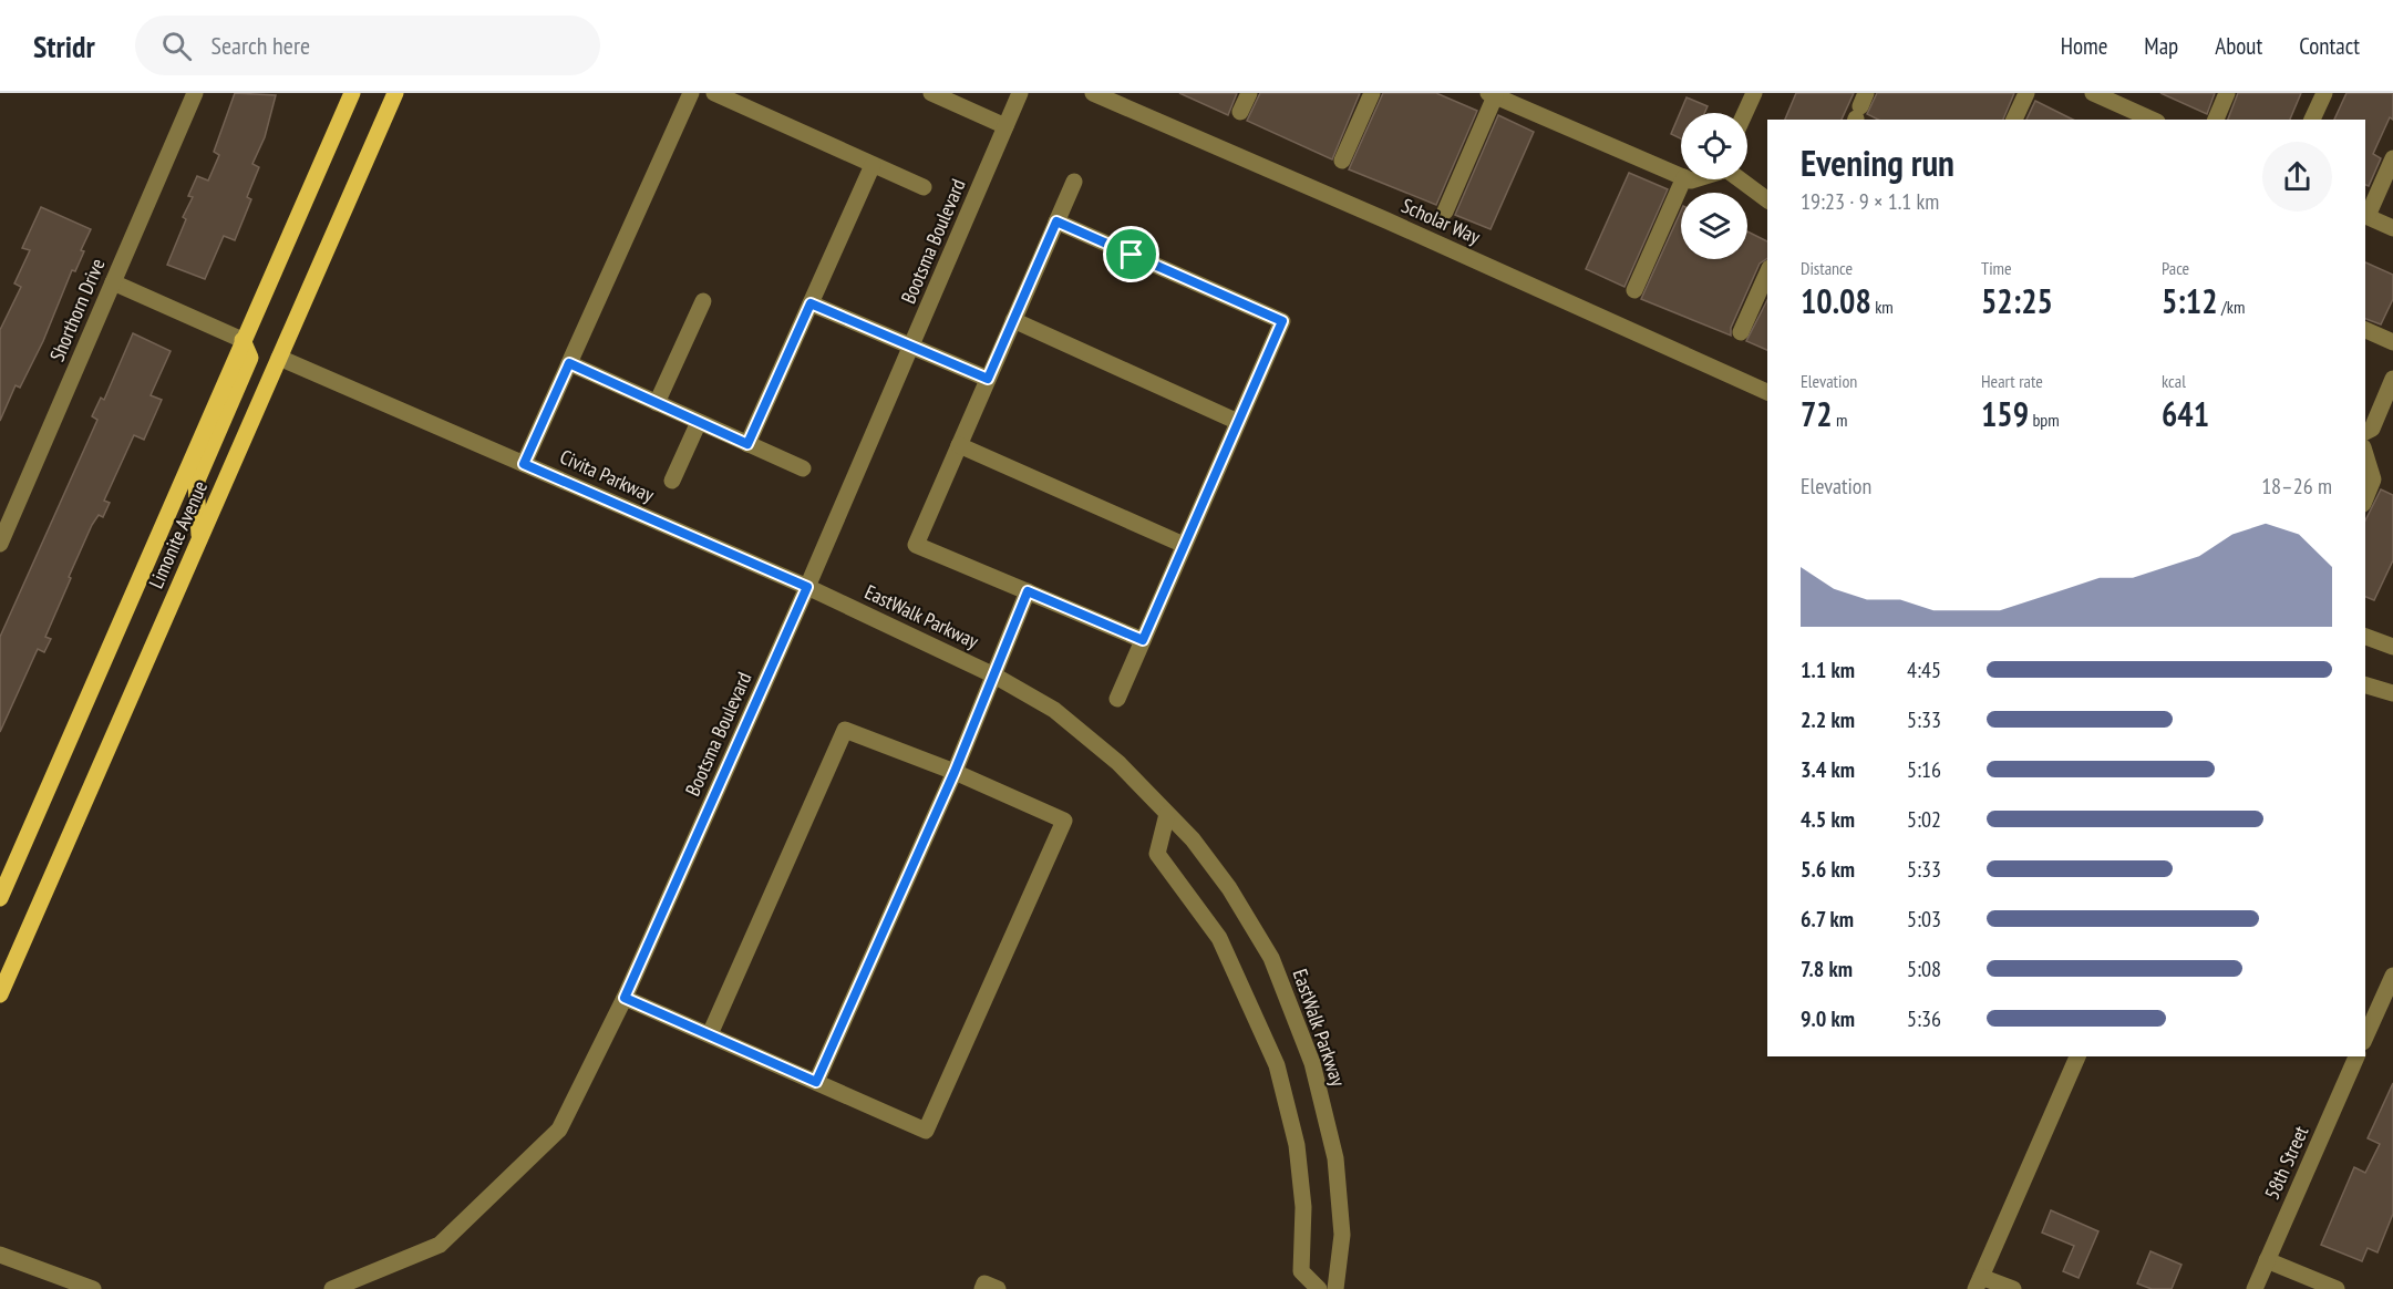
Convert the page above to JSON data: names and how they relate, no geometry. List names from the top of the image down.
{
  "streets": {
    "main road": ["Limonite Avenue"],
    "street": [
      "Scholar Way",
      "Bootsma Boulevard",
      "Shorthorn Drive",
      "Civita Parkway",
      "EastWalk Parkway",
      "58th Street"
    ]
  },
  "crossings": [
    ["Bootsma Boulevard", "Civita Parkway"],
    ["Bootsma Boulevard", "EastWalk Parkway"],
    ["Civita Parkway", "Limonite Avenue"],
    ["Civita Parkway", "EastWalk Parkway"]
  ],
  "page": {
    "header": "Stridr",
    "search": "Search here",
    "nav": [
      "Home",
      "Map",
      "About",
      "Contact"
    ],
    "heading": ["Evening run", "19:23 · 9 × 1.1 km"],
    "stats": [
      ["Distance", "10.08 km"],
      ["Time", "52:25"],
      ["Pace", "5:12 /km"],
      ["Elevation", "72 m"],
      ["Heart rate", "159 bpm"],
      ["kcal", "641"]
    ],
    "chart": ["Elevation", "18–26 m"],
    "list": [
      {
        "name": "1.1 km",
        "note": "4:45"
      },
      {
        "name": "2.2 km",
        "note": "5:33"
      },
      {
        "name": "3.4 km",
        "note": "5:16"
      },
      {
        "name": "4.5 km",
        "note": "5:02"
      },
      {
        "name": "5.6 km",
        "note": "5:33"
      },
      {
        "name": "6.7 km",
        "note": "5:03"
      },
      {
        "name": "7.8 km",
        "note": "5:08"
      },
      {
        "name": "9.0 km",
        "note": "5:36"
      }
    ]
  }
}
